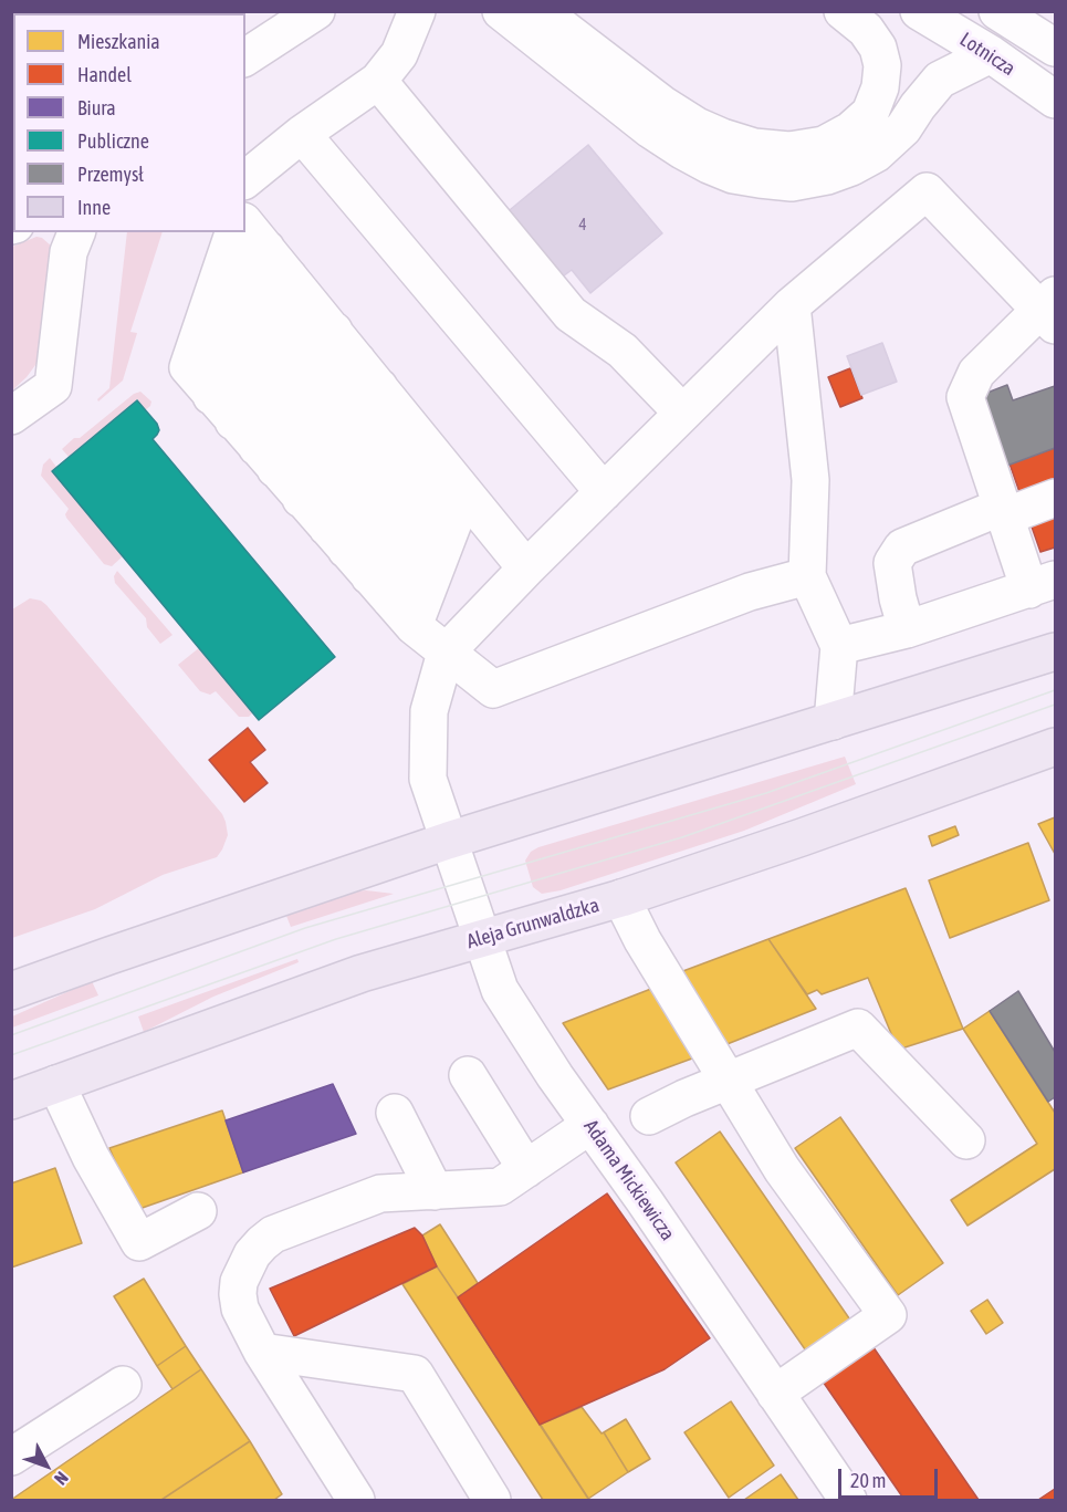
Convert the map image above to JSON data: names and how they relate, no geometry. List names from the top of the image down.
{
  "streets": {
    "main road": ["Aleja Grunwaldzka"],
    "street": ["Lotnicza", "Adama Mickiewicza"]
  },
  "crossings": [
    ["Aleja Grunwaldzka", "Adama Mickiewicza"]
  ],
  "house_numbers": ["4"],
  "legend": [
    "Mieszkania",
    "Handel",
    "Biura",
    "Publiczne",
    "Przemysł",
    "Inne"
  ],
  "scale_bar": "20 m",
  "north": "bottom right"
}
